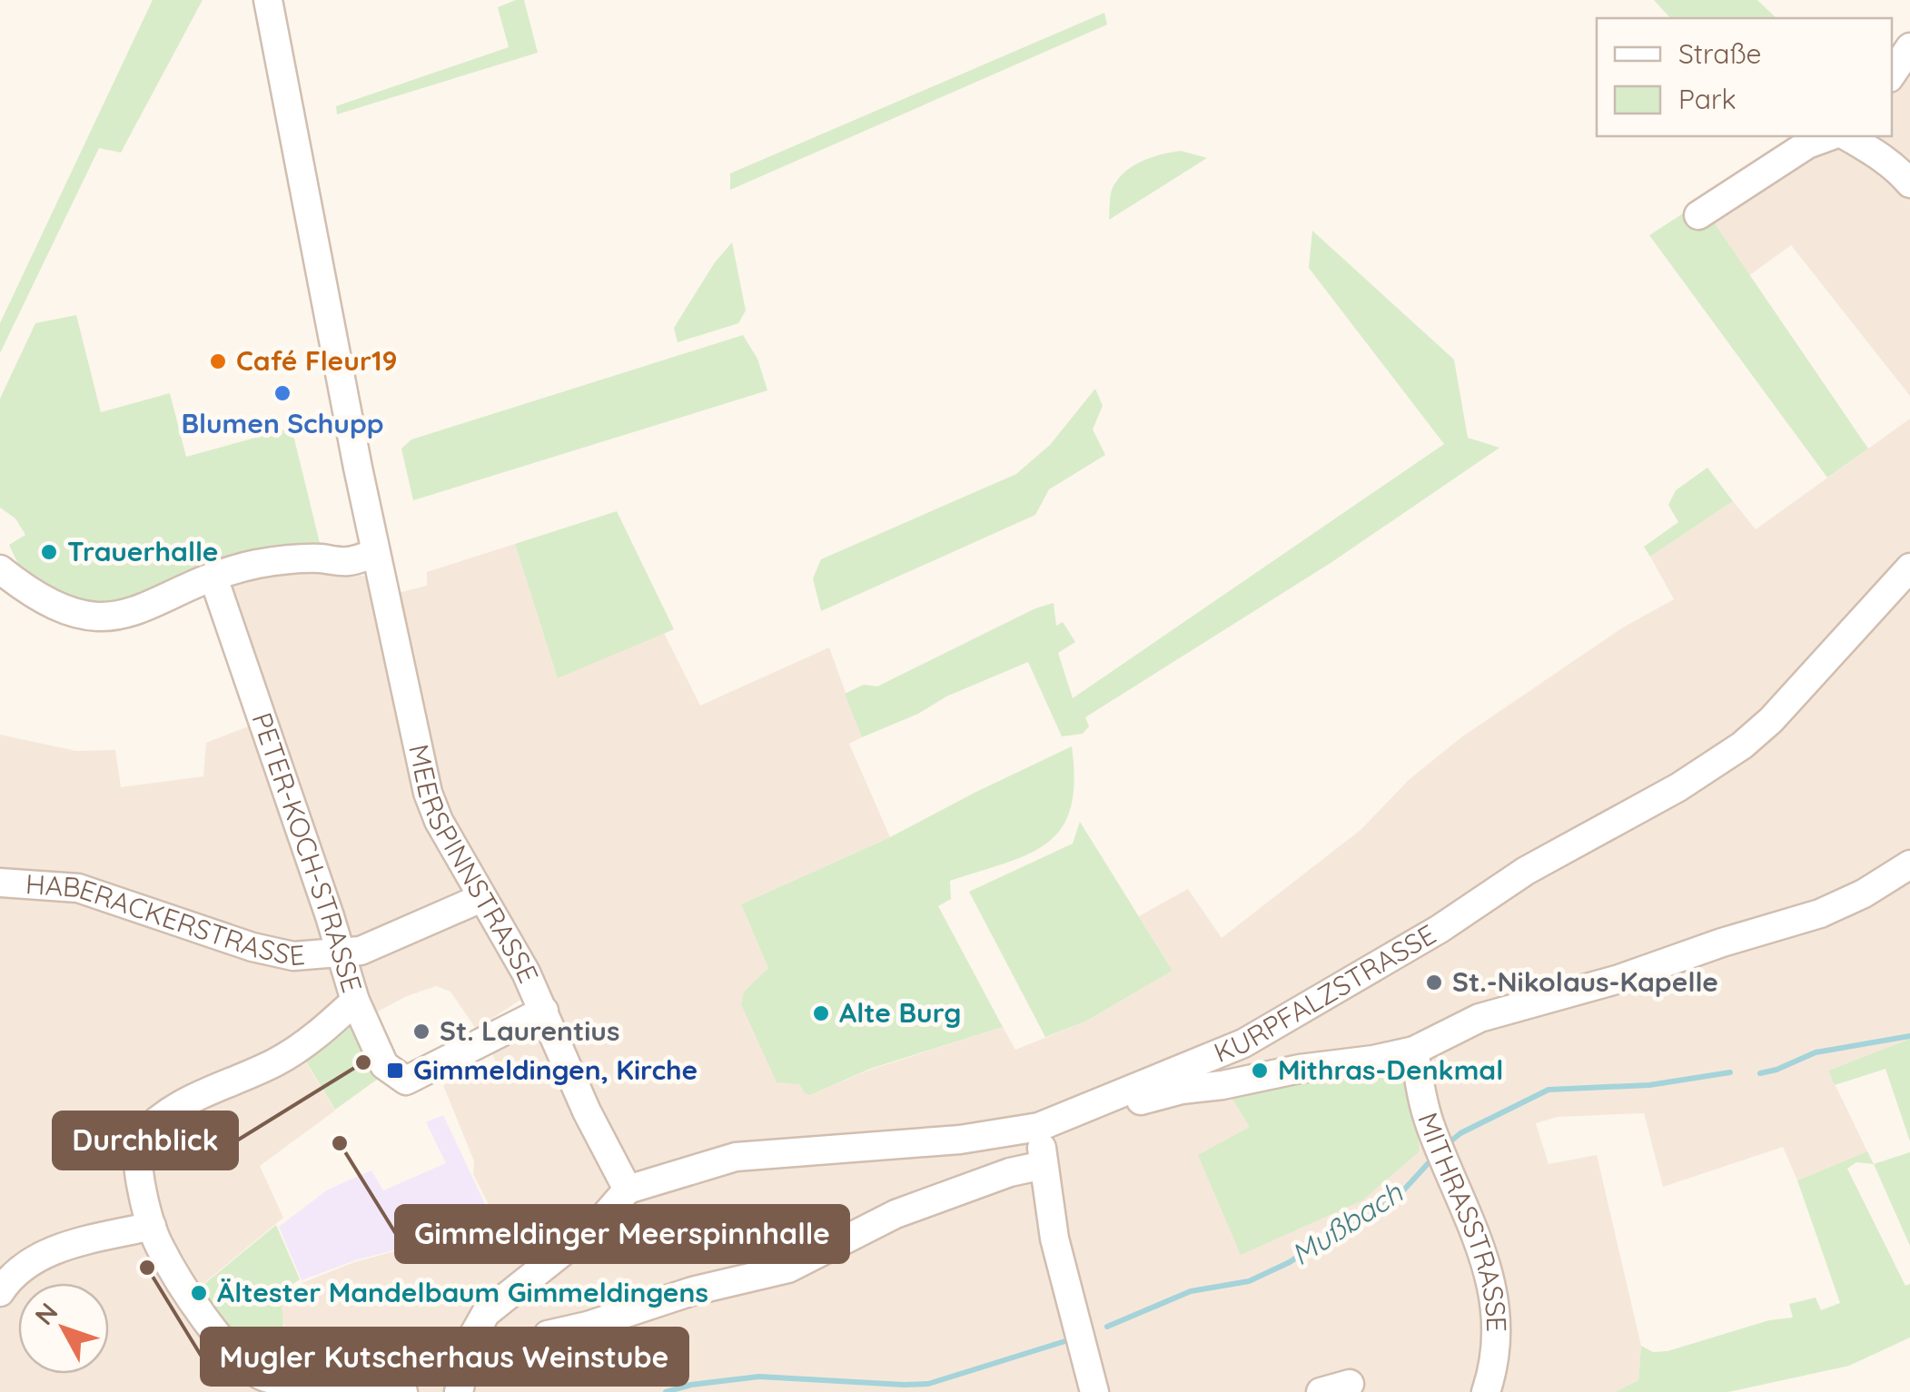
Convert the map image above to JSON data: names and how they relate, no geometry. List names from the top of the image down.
{
  "streets": {
    "street": [
      "PETER-KOCH-STRASSE",
      "MEERSPINNSTRASSE",
      "HABERACKERSTRASSE",
      "KURPFALZSTRASSE",
      "MITHRASSTRASSE"
    ]
  },
  "crossings": [
    ["PETER-KOCH-STRASSE", "HABERACKERSTRASSE"],
    ["MEERSPINNSTRASSE", "HABERACKERSTRASSE"],
    ["MEERSPINNSTRASSE", "KURPFALZSTRASSE"]
  ],
  "water": ["Mußbach"],
  "places": {
    "other": [
      "Café Fleur19",
      "Blumen Schupp",
      "Trauerhalle",
      "St.-Nikolaus-Kapelle",
      "Alte Burg",
      "St. Laurentius",
      "Durchblick",
      "Mithras-Denkmal",
      "Gimmeldinger Meerspinnhalle",
      "Mugler Kutscherhaus Weinstube",
      "Ältester Mandelbaum Gimmeldingens"
    ],
    "transit": ["Gimmeldingen, Kirche"]
  },
  "legend": ["Straße", "Park"],
  "north": "top left"
}
